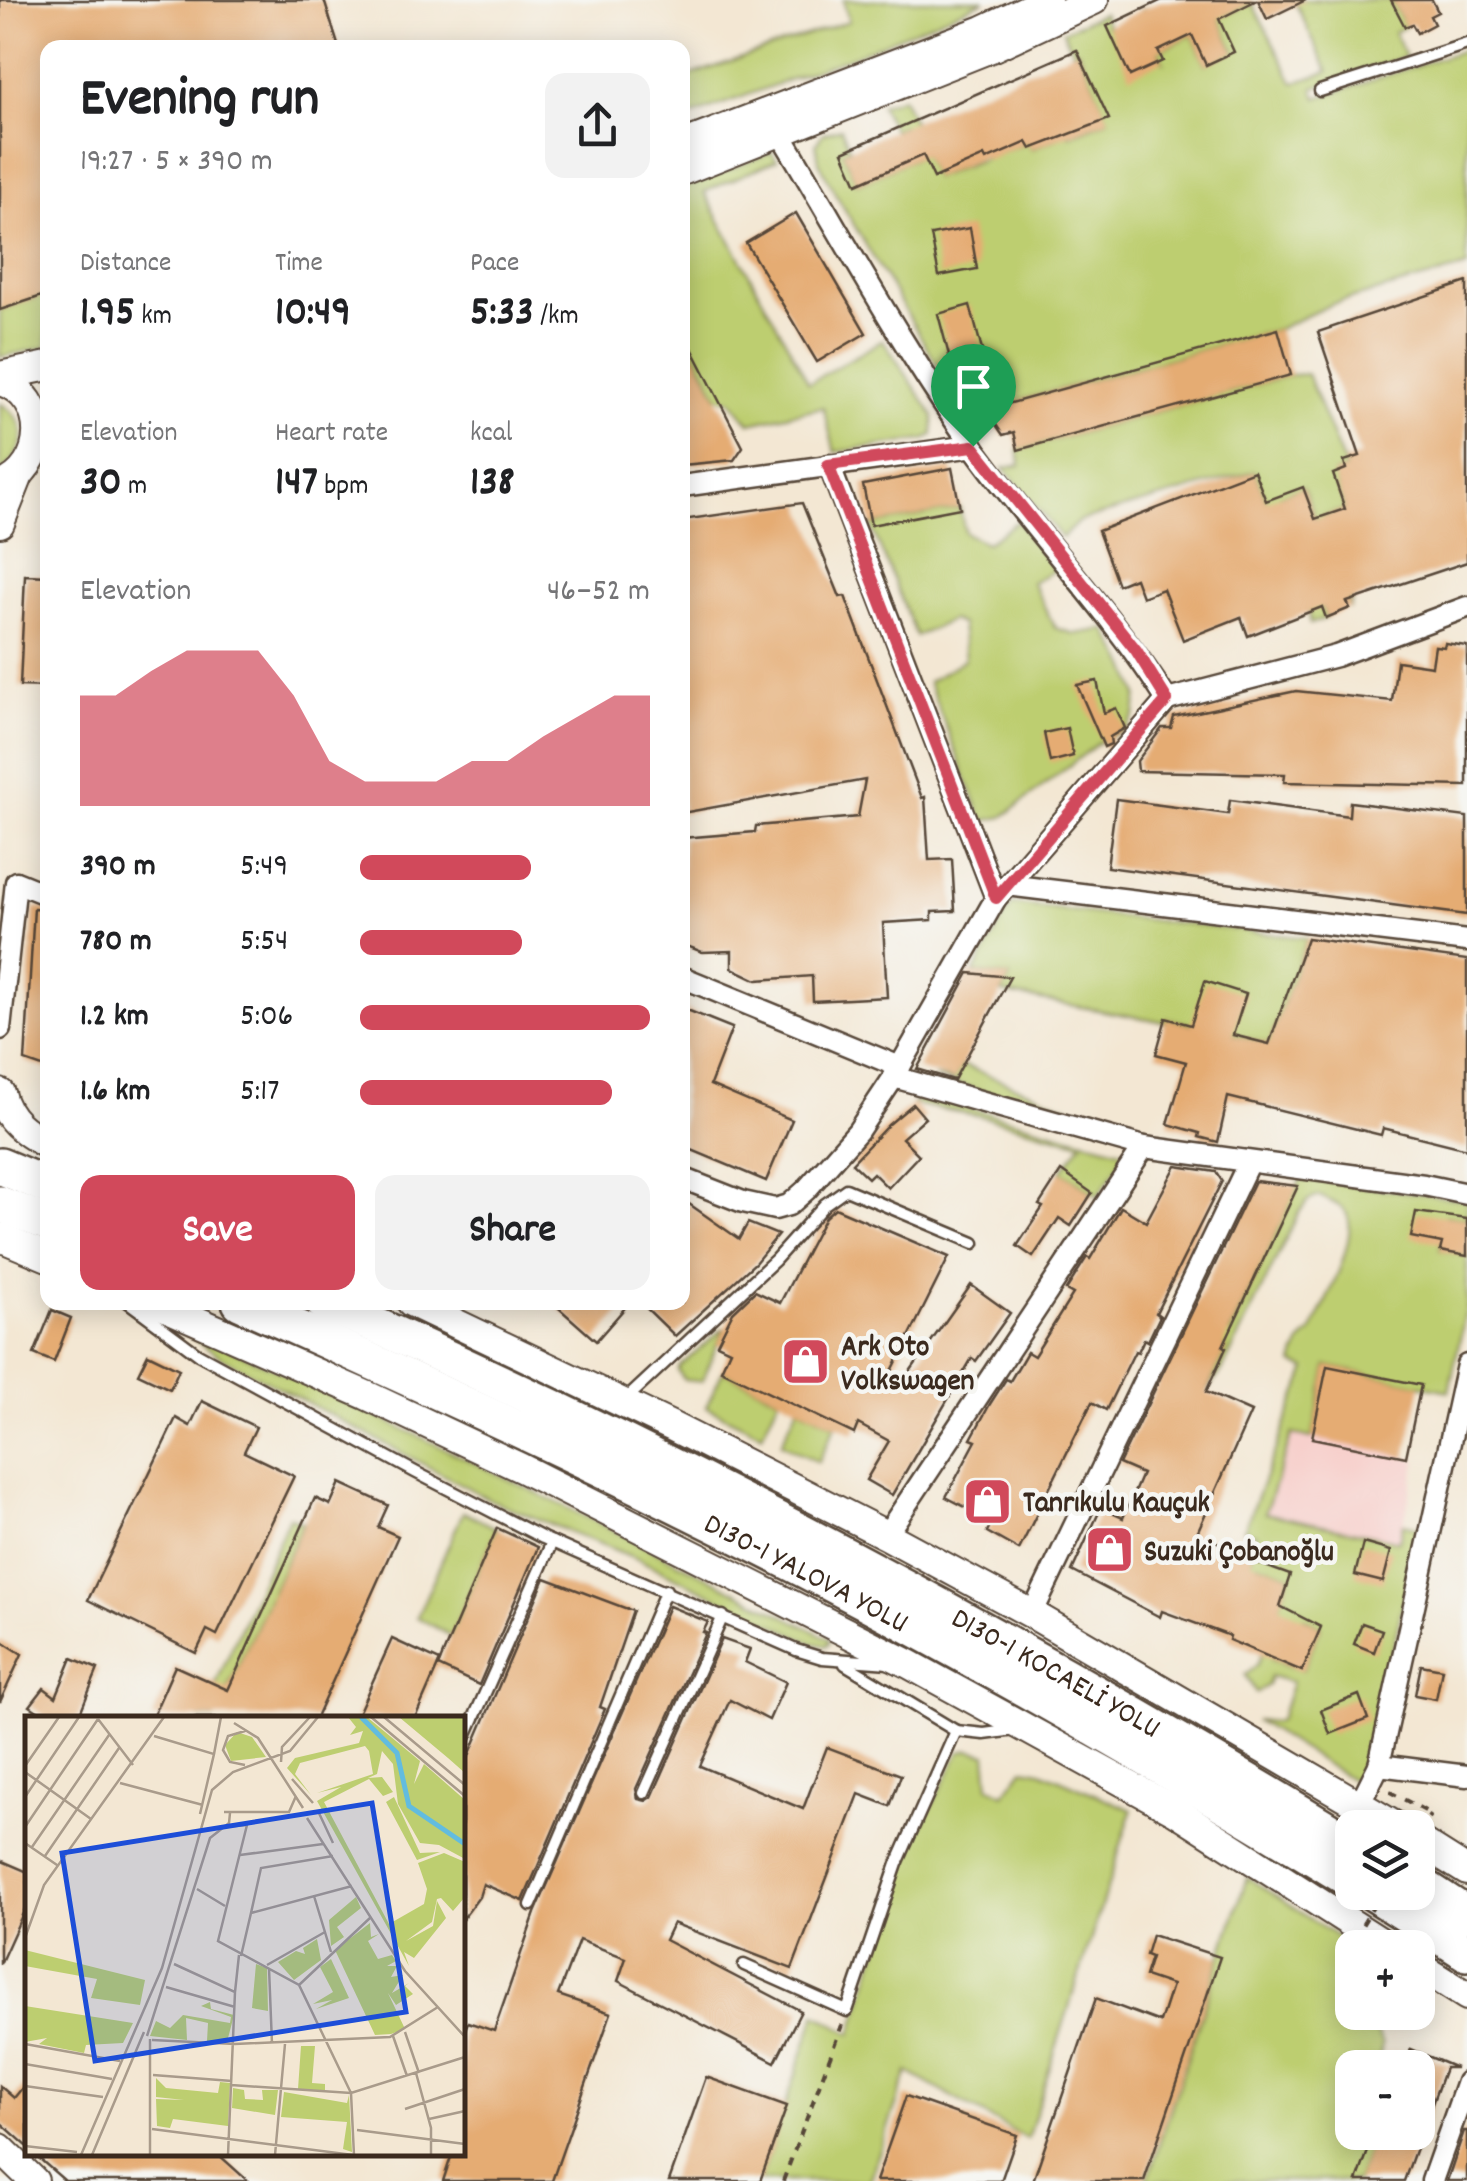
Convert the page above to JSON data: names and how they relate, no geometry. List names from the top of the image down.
{
  "streets": {
    "highway": ["D130-1 YALOVA YOLU", "D130-1 KOCAELİ YOLU"]
  },
  "places": {
    "shop": ["Ark Oto Volkswagen", "Tanrıkulu Kauçuk", "Suzuki Çobanoğlu"]
  },
  "page": {
    "heading": ["Evening run", "19:27 · 5 × 390 m"],
    "stats": [
      ["Distance", "1.95 km"],
      ["Time", "10:49"],
      ["Pace", "5:33 /km"],
      ["Elevation", "30 m"],
      ["Heart rate", "147 bpm"],
      ["kcal", "138"]
    ],
    "chart": ["Elevation", "46–52 m"],
    "list": [
      {
        "name": "390 m",
        "note": "5:49"
      },
      {
        "name": "780 m",
        "note": "5:54"
      },
      {
        "name": "1.2 km",
        "note": "5:06"
      },
      {
        "name": "1.6 km",
        "note": "5:17"
      }
    ],
    "buttons": ["Save", "Share"],
    "map_buttons": ["+", "−"]
  }
}
